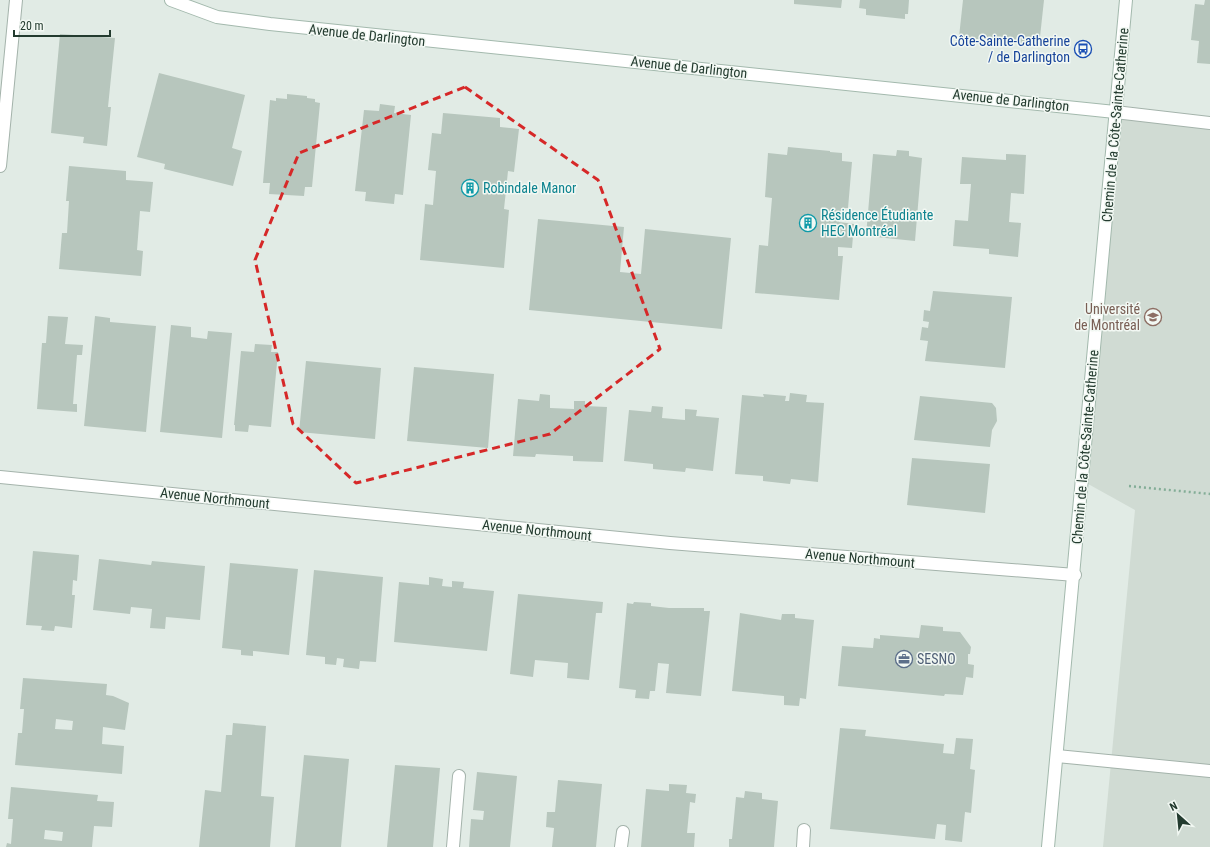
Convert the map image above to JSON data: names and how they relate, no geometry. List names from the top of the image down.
{
  "streets": {
    "street": ["Avenue de Darlington", "Chemin de la Côte-Sainte-Catherine", "Avenue Northmount"]
  },
  "crossings": [
    ["Avenue de Darlington", "Chemin de la Côte-Sainte-Catherine"],
    ["Chemin de la Côte-Sainte-Catherine", "Avenue Northmount"]
  ],
  "places": {
    "bus stop": ["Côte-Sainte-Catherine / de Darlington"],
    "building": ["Robindale Manor", "Résidence Étudiante HEC Montréal"],
    "school or university": ["Université de Montréal"],
    "office": ["SESNO"]
  },
  "scale_bar": "20 m",
  "north": "top left"
}
